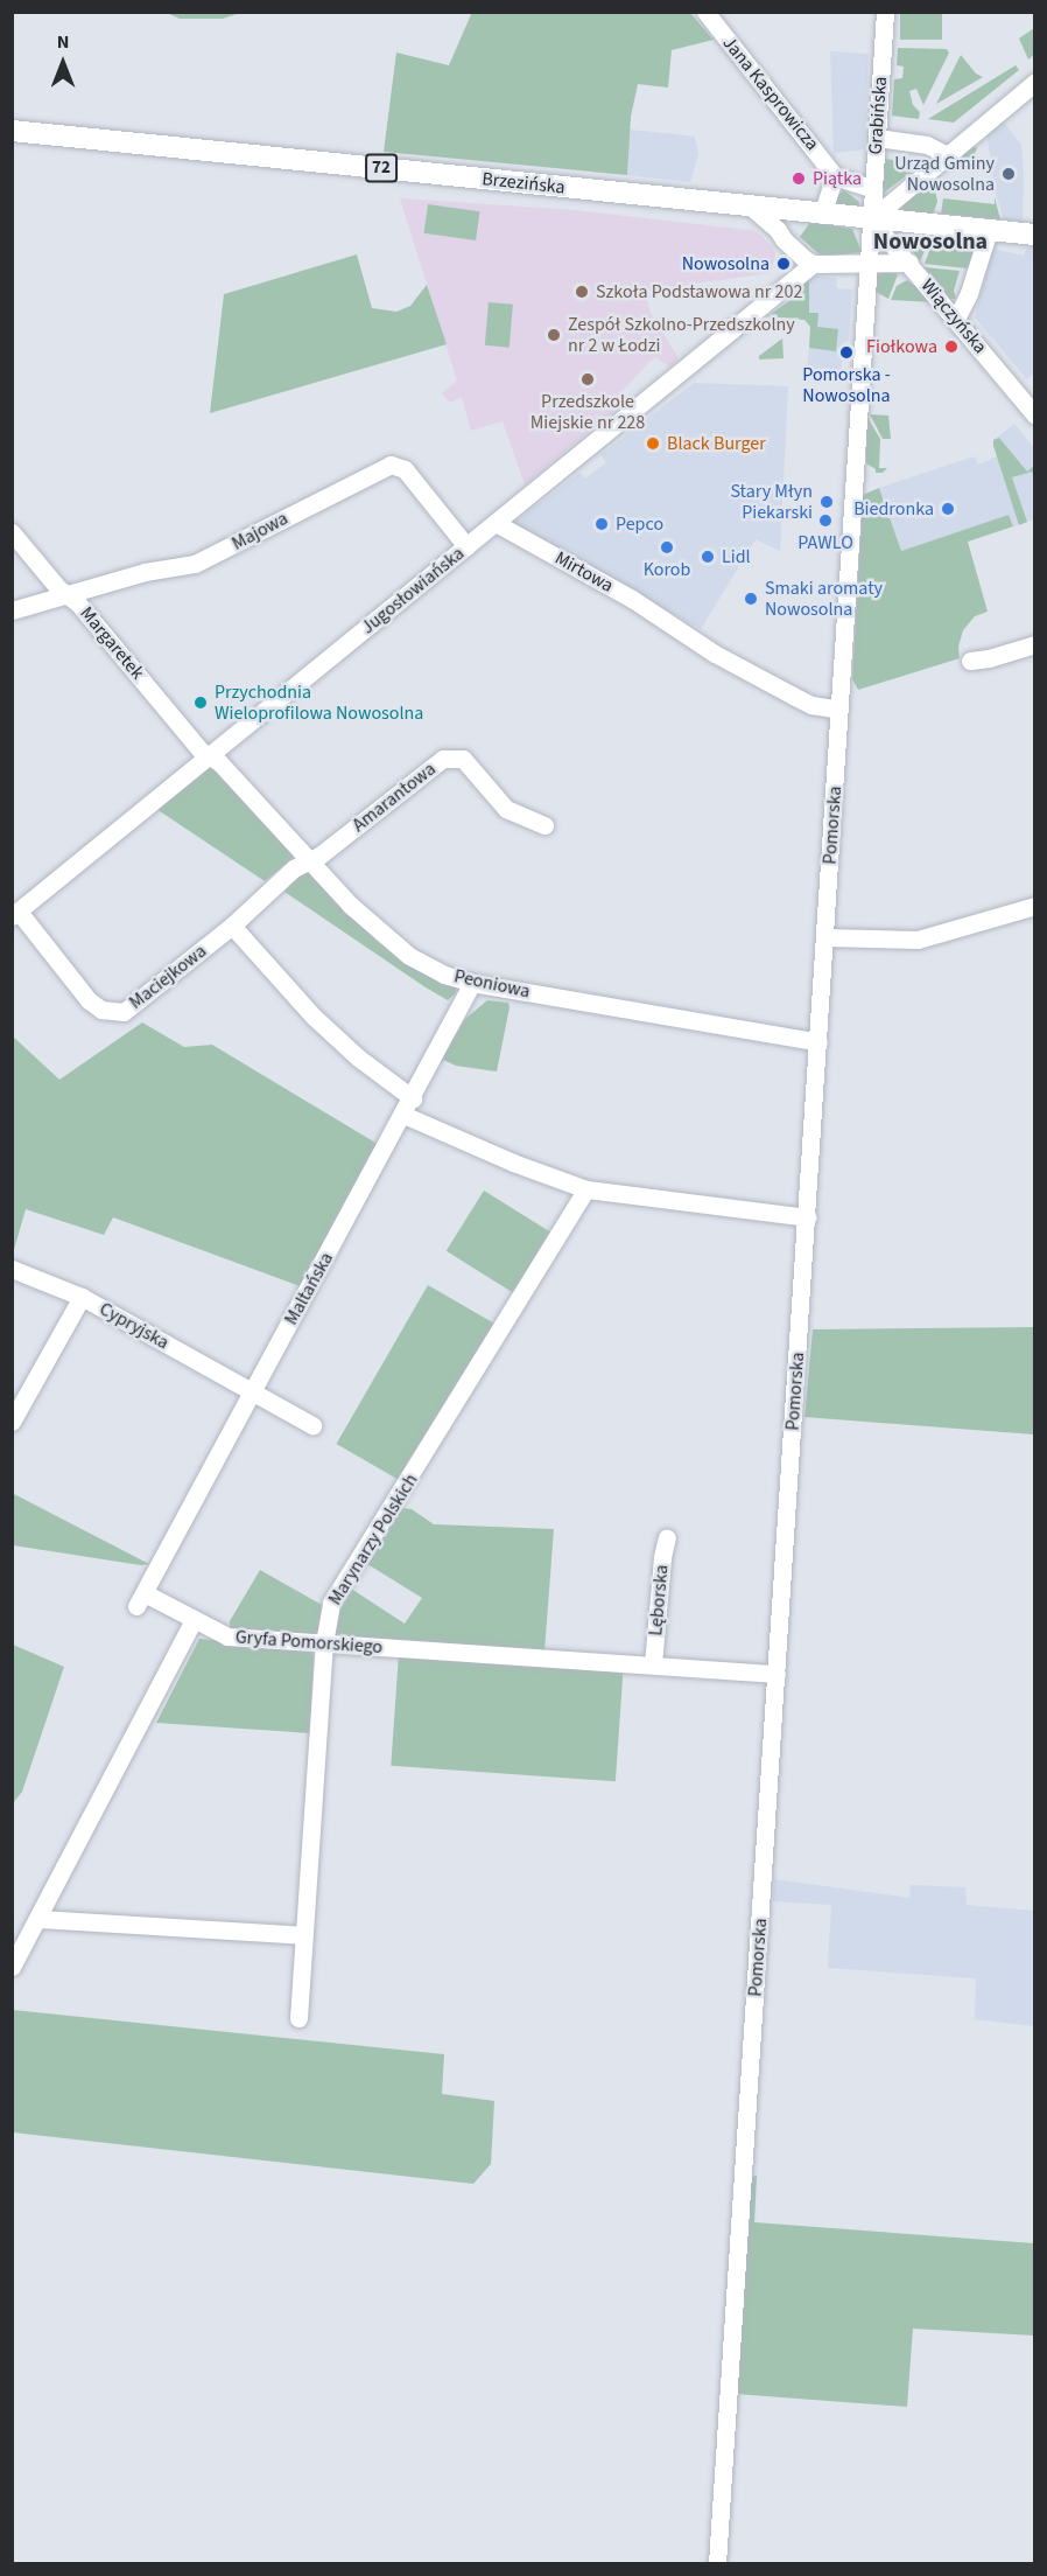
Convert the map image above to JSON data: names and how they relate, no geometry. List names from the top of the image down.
{
  "streets": {
    "main road": ["72", "Brzezińska"],
    "street": [
      "Jana Kasprowicza",
      "Grabińska",
      "Wiączyńska",
      "Majowa",
      "Mirtowa",
      "Jugosłowiańska",
      "Margaretek",
      "Amarantowa",
      "Pomorska",
      "Maciejkowa",
      "Peoniowa",
      "Maltańska",
      "Cypryjska",
      "Marynarzy Polskich",
      "Lęborska",
      "Gryfa Pomorskiego"
    ]
  },
  "crossings": [
    ["Grabińska", "Brzezińska"],
    ["Grabińska", "Wiączyńska"],
    ["Grabińska", "Pomorska"],
    ["Brzezińska", "Wiączyńska"],
    ["Brzezińska", "Pomorska"],
    ["Wiączyńska", "Pomorska"],
    ["Majowa", "Jugosłowiańska"],
    ["Majowa", "Margaretek"],
    ["Mirtowa", "Jugosłowiańska"],
    ["Mirtowa", "Pomorska"],
    ["Jugosłowiańska", "Margaretek"],
    ["Jugosłowiańska", "Maciejkowa"],
    ["Jugosłowiańska", "Peoniowa"],
    ["Margaretek", "Peoniowa"],
    ["Amarantowa", "Maciejkowa"],
    ["Amarantowa", "Peoniowa"],
    ["Pomorska", "Peoniowa"],
    ["Pomorska", "Gryfa Pomorskiego"],
    ["Maciejkowa", "Peoniowa"],
    ["Peoniowa", "Maltańska"],
    ["Maltańska", "Cypryjska"],
    ["Maltańska", "Gryfa Pomorskiego"],
    ["Marynarzy Polskich", "Gryfa Pomorskiego"],
    ["Lęborska", "Gryfa Pomorskiego"]
  ],
  "districts": ["Nowosolna"],
  "places": [
    "Urząd Gminy Nowosolna",
    "Piątka",
    "Nowosolna",
    "Szkoła Podstawowa nr 202",
    "Zespół Szkolno-Przedszkolny nr 2 w Łodzi",
    "Fiołkowa",
    "Pomorska - Nowosolna",
    "Przedszkole Miejskie nr 228",
    "Black Burger",
    "Stary Młyn Piekarski",
    "Biedronka",
    "PAWLO",
    "Pepco",
    "Korob",
    "Lidl",
    "Smaki aromaty Nowosolna",
    "Przychodnia Wieloprofilowa Nowosolna"
  ],
  "north": "top"
}
